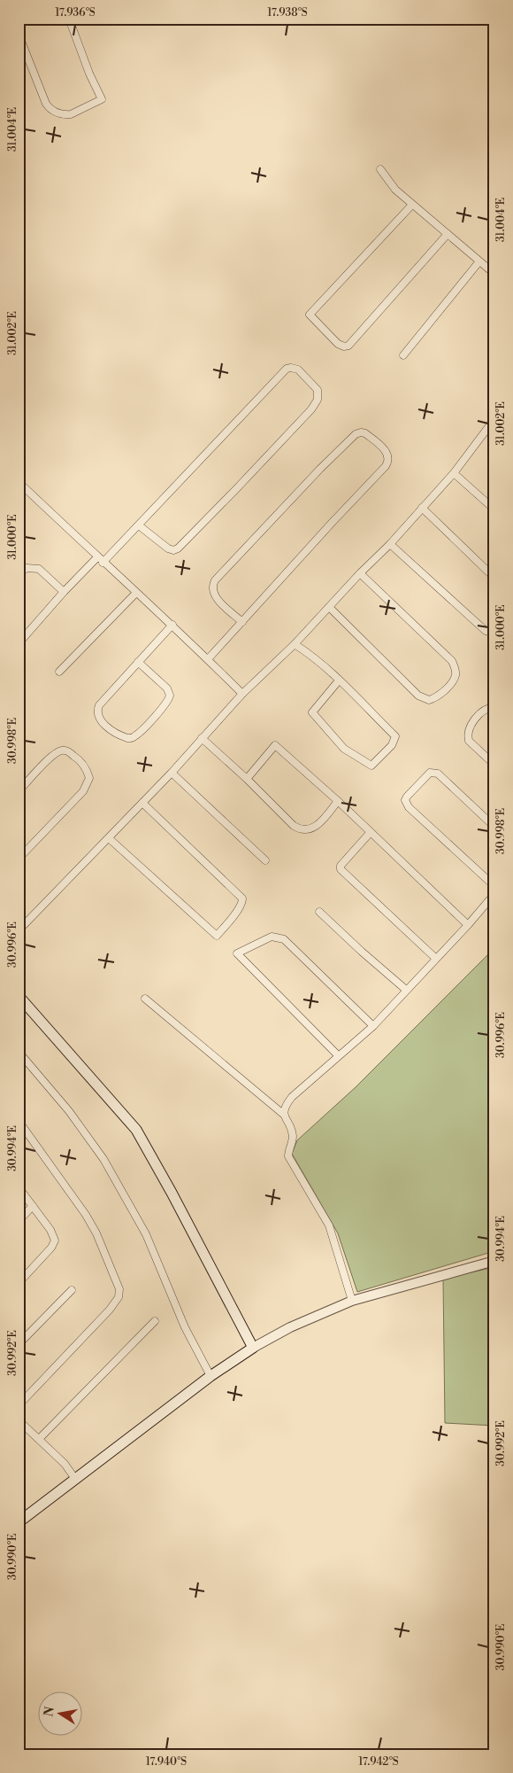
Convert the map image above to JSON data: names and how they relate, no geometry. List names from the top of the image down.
{
  "north": "left",
  "coordinates": [
    "17.936°S",
    "17.938°S",
    "31.004°E",
    "31.002°E",
    "31.000°E",
    "30.998°E",
    "30.996°E",
    "30.994°E",
    "30.992°E",
    "30.990°E",
    "17.940°S",
    "17.942°S"
  ]
}
